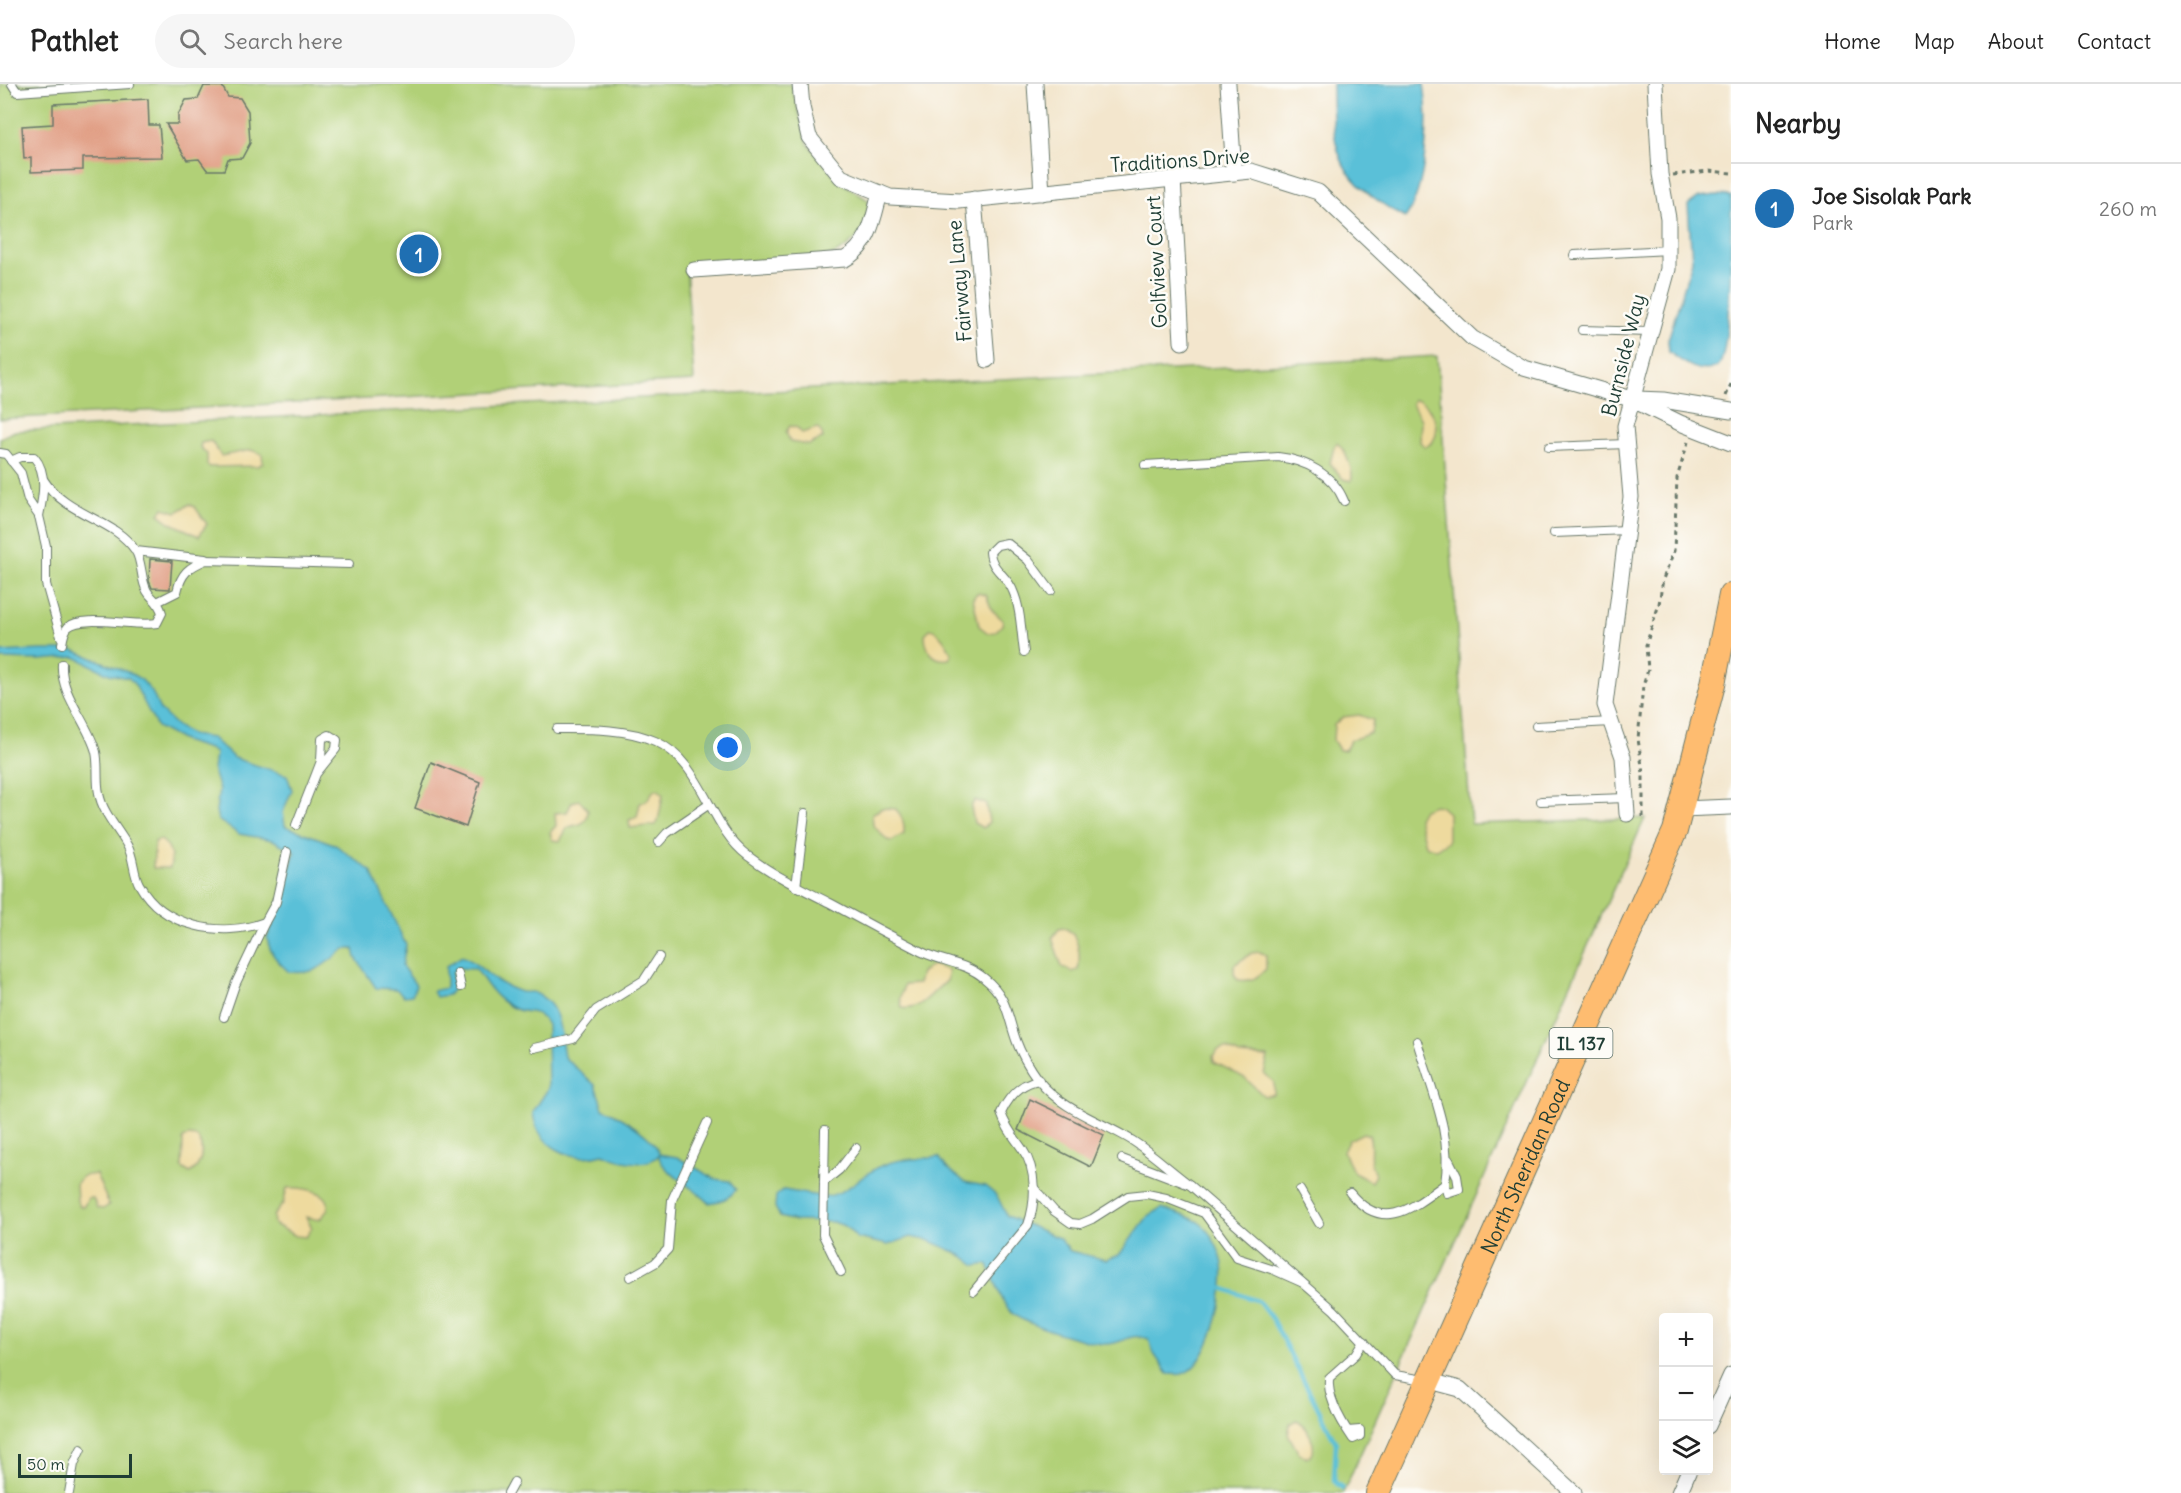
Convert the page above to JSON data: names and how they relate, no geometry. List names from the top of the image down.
{
  "streets": {
    "main road": ["IL 137", "North Sheridan Road"],
    "street": [
      "Traditions Drive",
      "Golfview Court",
      "Fairway Lane",
      "Burnside Way"
    ]
  },
  "crossings": [
    ["Traditions Drive", "Golfview Court"],
    ["Traditions Drive", "Fairway Lane"],
    ["Traditions Drive", "Burnside Way"]
  ],
  "scale_bar": "50 m",
  "page": {
    "header": "Pathlet",
    "search": "Search here",
    "nav": [
      "Home",
      "Map",
      "About",
      "Contact"
    ],
    "heading": "Nearby",
    "list": [
      {
        "mark": "1",
        "name": "Joe Sisolak Park",
        "note": "Park",
        "value": "260 m"
      }
    ],
    "pins": "1",
    "map_buttons": ["+", "−"],
    "scale": "50 m"
  }
}
